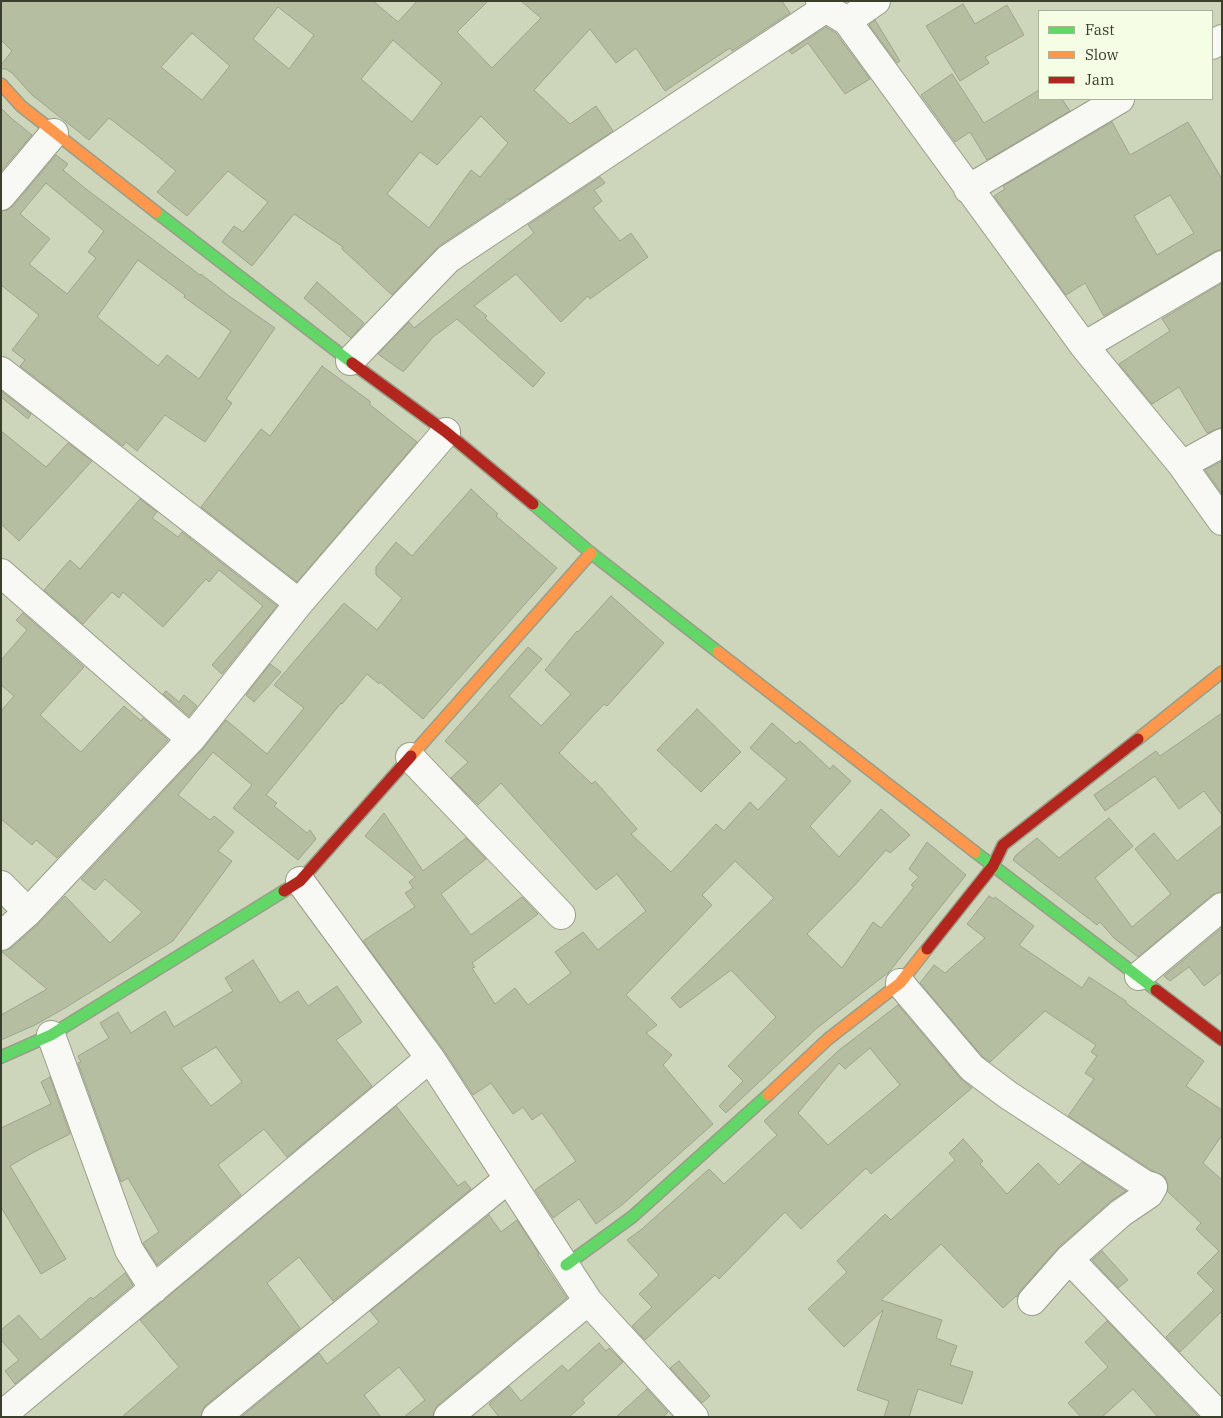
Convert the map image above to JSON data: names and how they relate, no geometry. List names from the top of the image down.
{
  "legend": ["Fast", "Slow", "Jam"]
}
